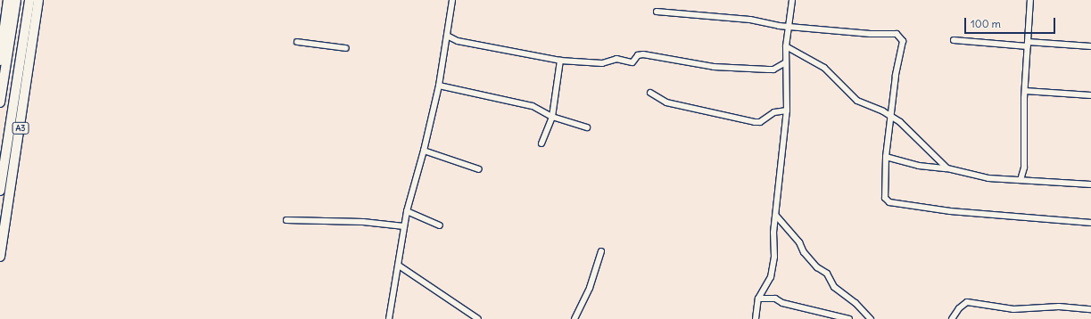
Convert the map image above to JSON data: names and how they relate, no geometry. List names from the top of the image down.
{
  "streets": {
    "main road": ["A3"]
  },
  "scale_bar": "100 m"
}
